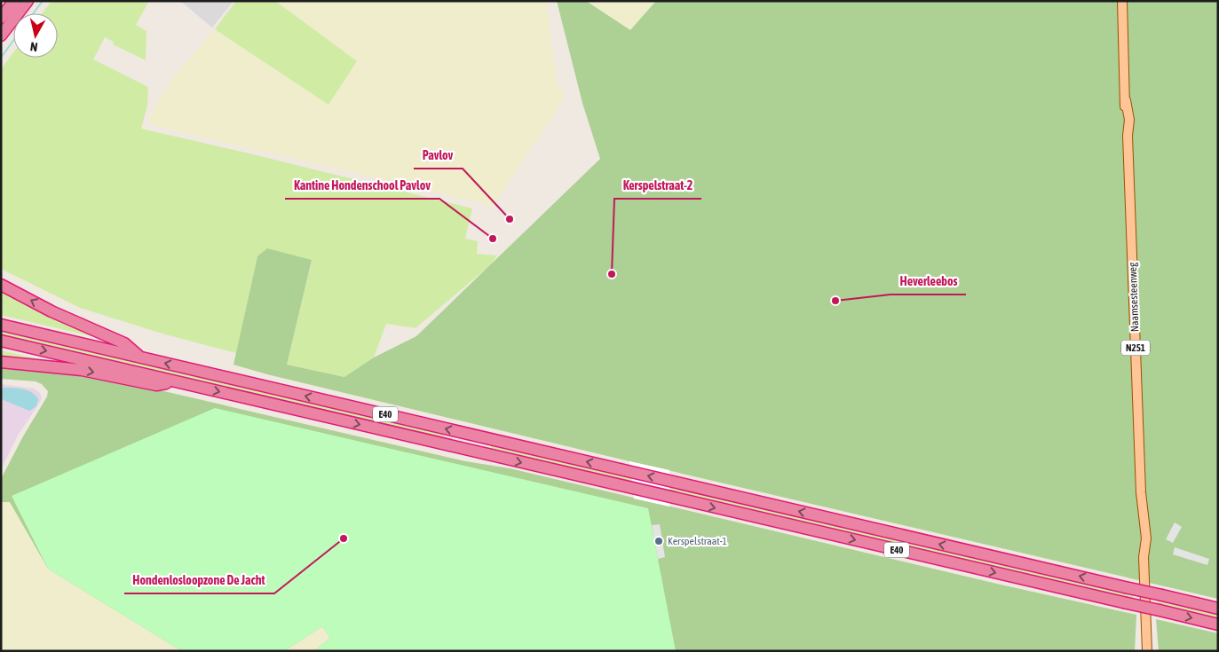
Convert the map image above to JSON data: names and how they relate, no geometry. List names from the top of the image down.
{
  "streets": {
    "highway": ["E40"],
    "main road": ["Naamsesteenweg", "N251"]
  },
  "places": [
    "Pavlov",
    "Kantine Hondenschool Pavlov",
    "Kerspelstraat-2",
    "Heverleebos",
    "Hondenlosloopzone De Jacht",
    "Kerspelstraat-1"
  ],
  "north": "bottom"
}
